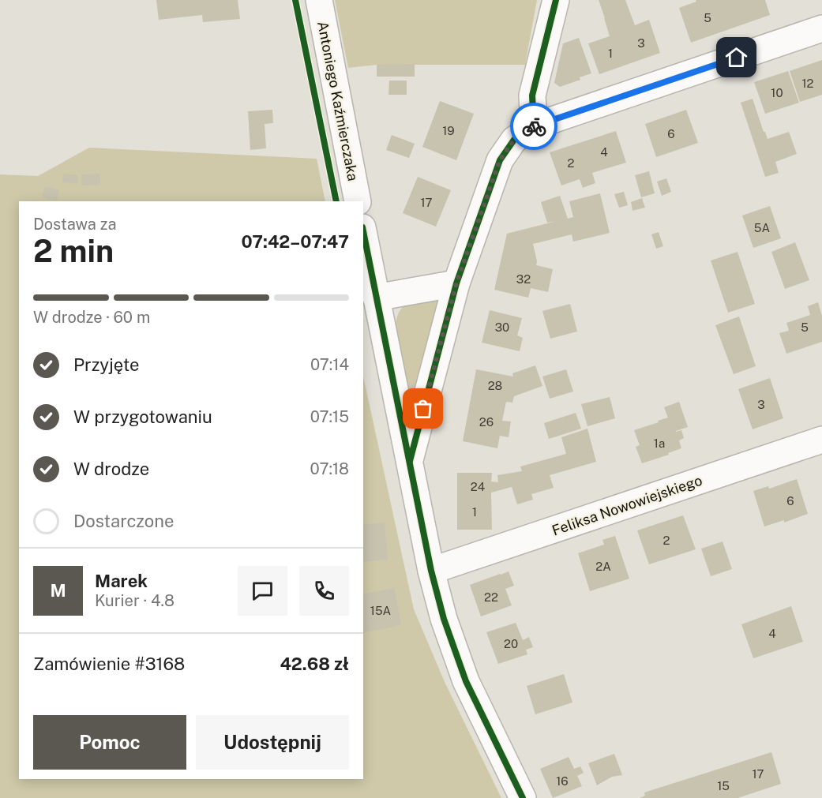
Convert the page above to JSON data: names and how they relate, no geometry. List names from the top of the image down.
{
  "streets": {
    "street": ["Antoniego Kaźmierczaka", "Feliksa Nowowiejskiego"]
  },
  "house_numbers": [
    "5",
    "3",
    "1",
    "12",
    "10",
    "19",
    "6",
    "4",
    "2",
    "17",
    "5A",
    "32",
    "30",
    "5",
    "28",
    "3",
    "26",
    "1a",
    "24",
    "6",
    "1",
    "2",
    "2A",
    "22",
    "15A",
    "4",
    "20",
    "17",
    "16",
    "15"
  ],
  "page": {
    "heading": ["2 min", "Dostawa za", "07:42–07:47"],
    "panel": [
      "Marek",
      "Kurier · 4.8",
      "Zamówienie #3168",
      "42.68 zł"
    ],
    "bar": "W drodze · 60 m",
    "list": [
      ["Przyjęte", "07:14"],
      ["W przygotowaniu", "07:15"],
      ["W drodze", "07:18"],
      "Dostarczone"
    ],
    "round": "M",
    "buttons": ["Pomoc", "Udostępnij"]
  }
}
